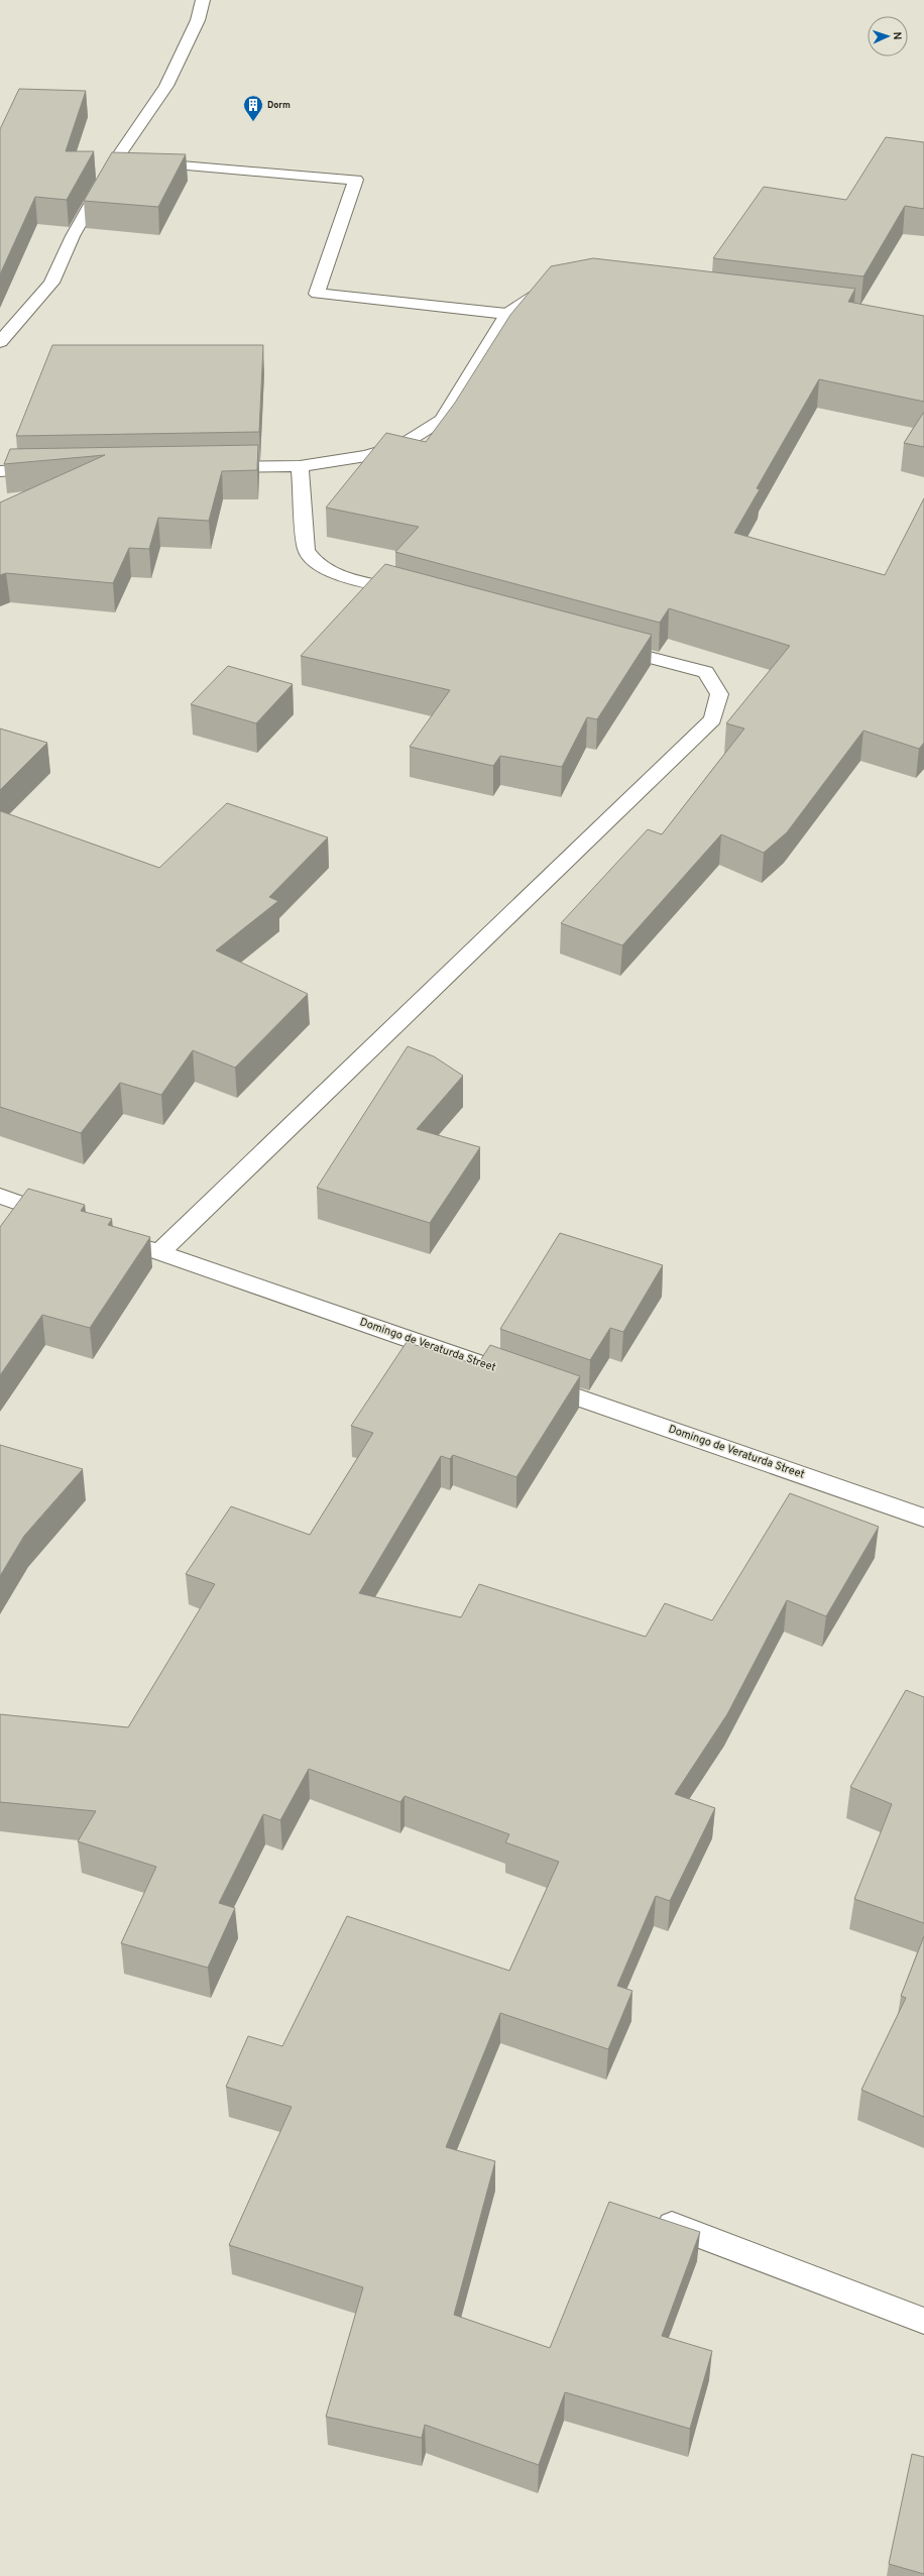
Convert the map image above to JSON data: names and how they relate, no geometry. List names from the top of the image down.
{
  "streets": {
    "street": ["Domingo de Veraturda Street"]
  },
  "places": {
    "building": ["Dorm"]
  },
  "north": "right"
}
